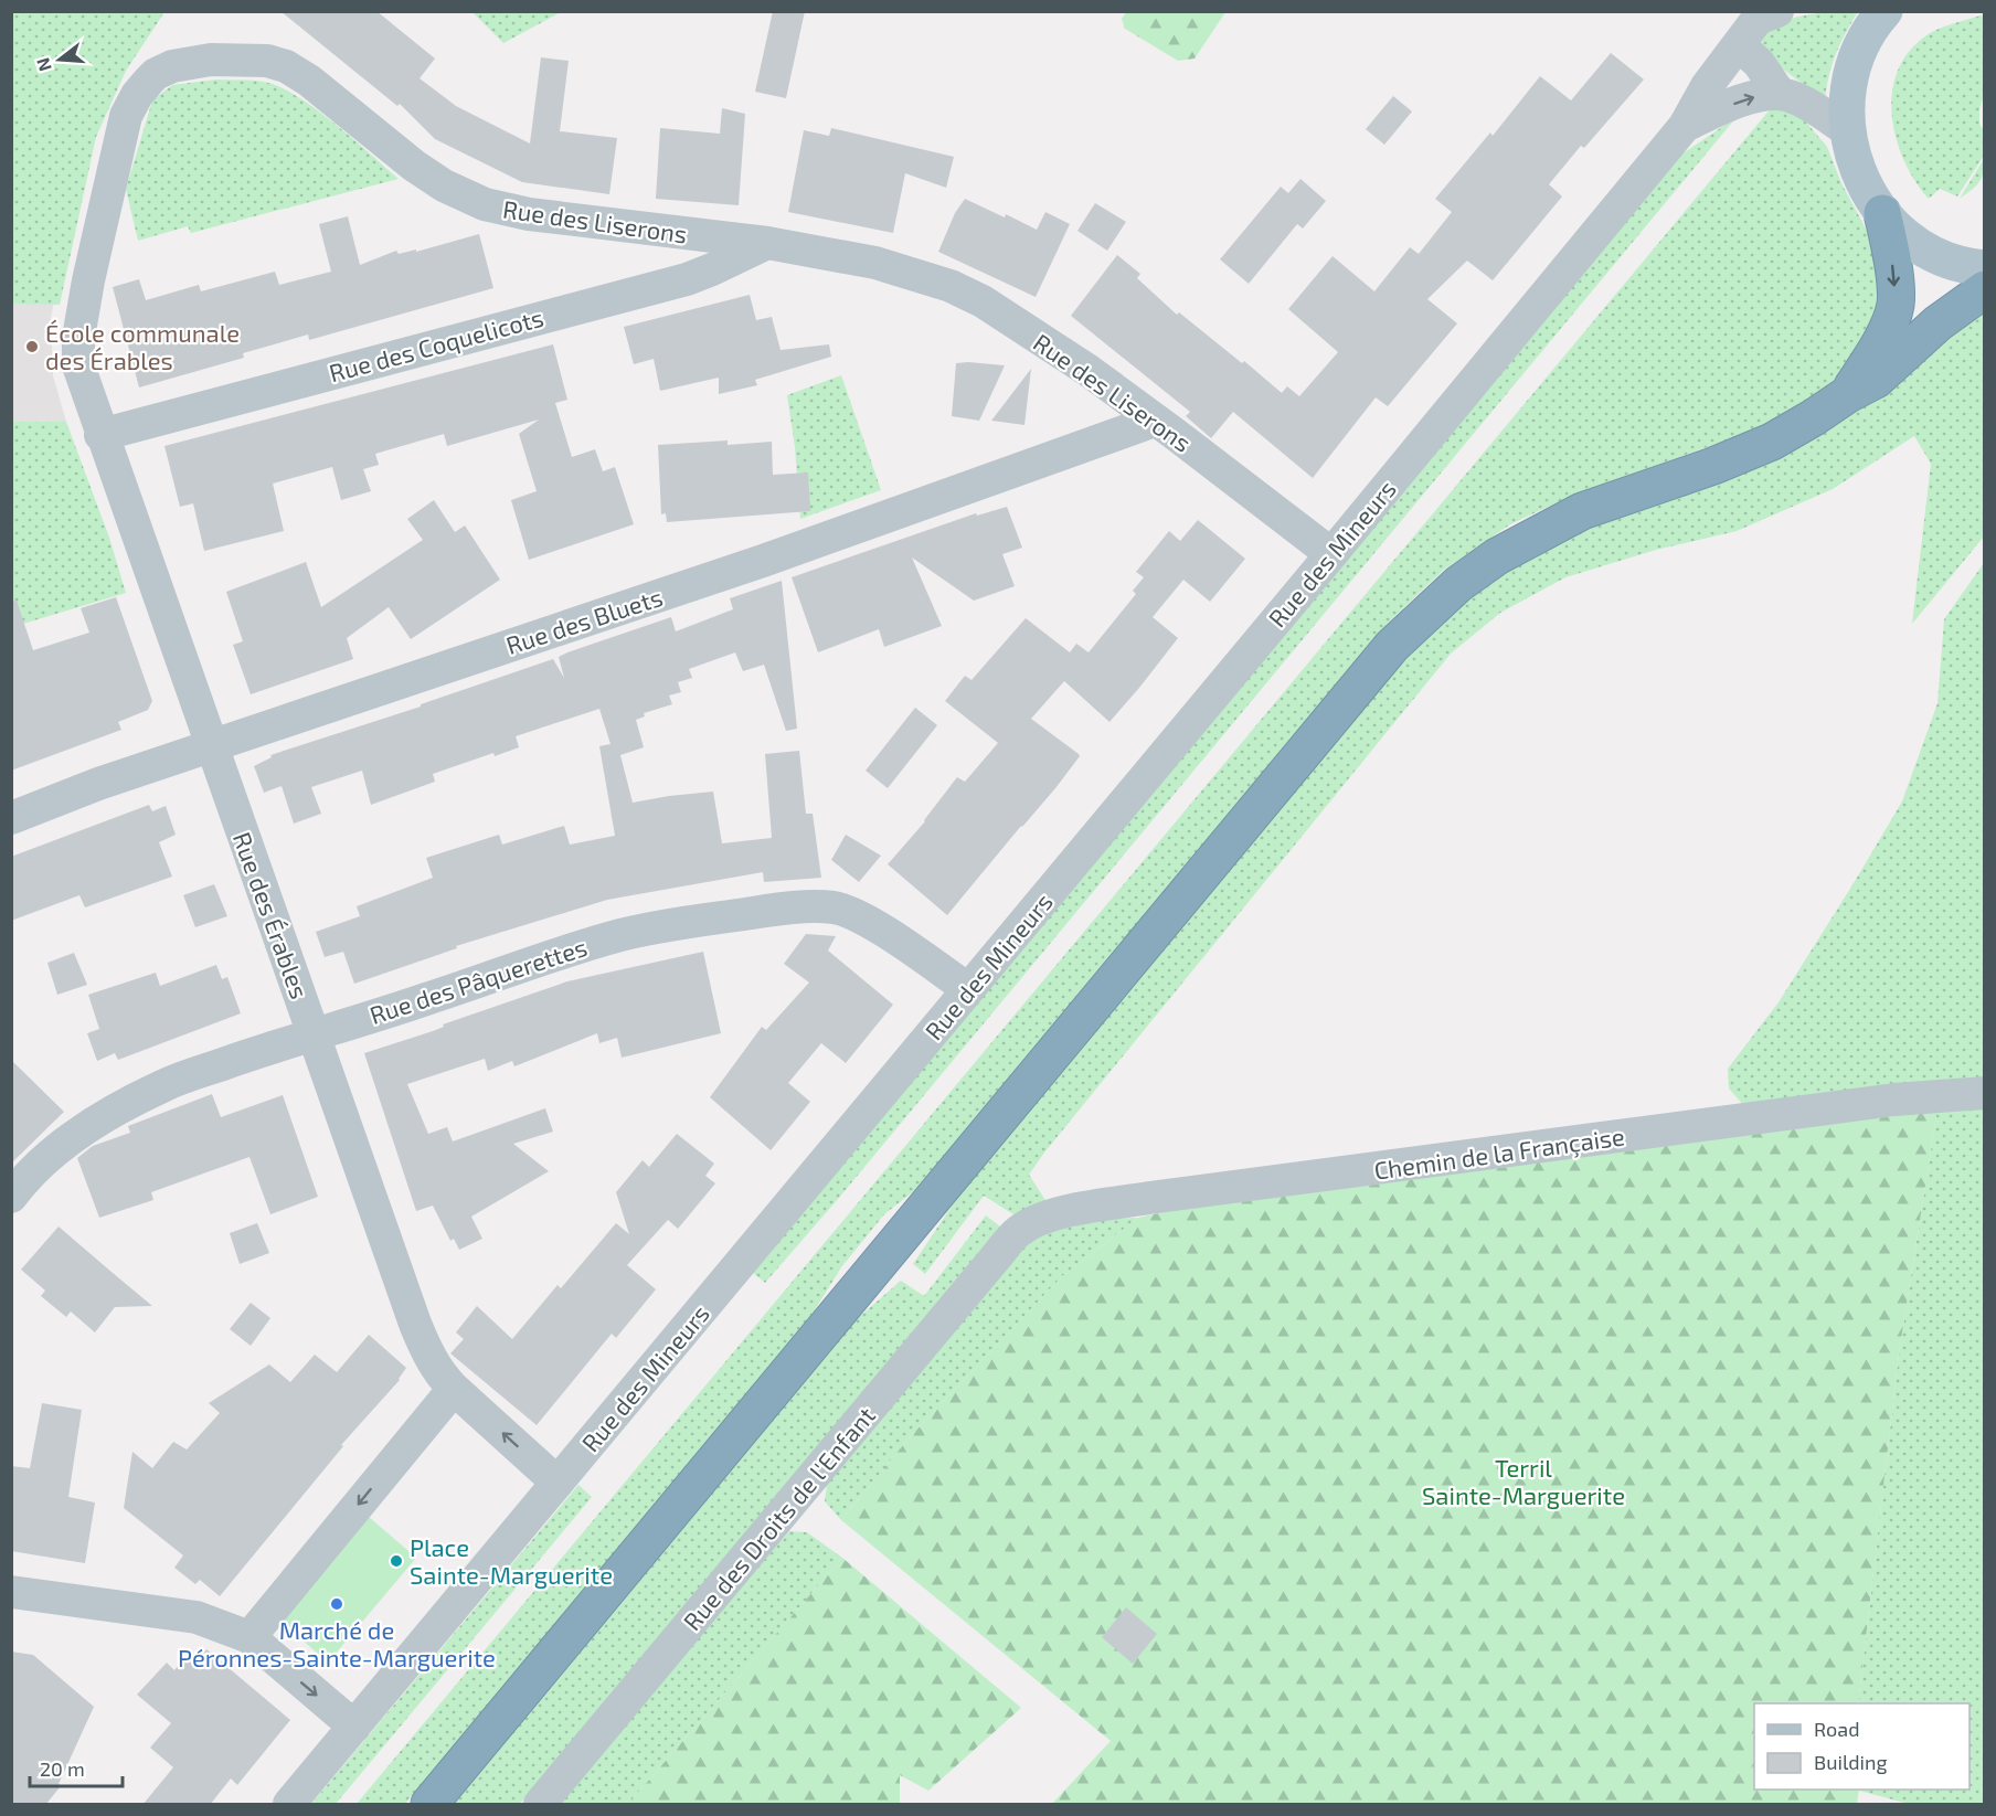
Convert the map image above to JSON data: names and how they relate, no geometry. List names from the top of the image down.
{
  "streets": {
    "street": [
      "Rue des Liserons",
      "Rue des Coquelicots",
      "Rue des Mineurs",
      "Rue des Bluets",
      "Rue des Érables",
      "Rue des Pâquerettes",
      "Chemin de la Française",
      "Rue des Droits de l'Enfant"
    ]
  },
  "crossings": [
    ["Rue des Liserons", "Rue des Coquelicots"],
    ["Rue des Liserons", "Rue des Mineurs"],
    ["Rue des Liserons", "Rue des Bluets"],
    ["Rue des Liserons", "Rue des Érables"],
    ["Rue des Coquelicots", "Rue des Érables"],
    ["Rue des Mineurs", "Rue des Pâquerettes"],
    ["Rue des Bluets", "Rue des Érables"],
    ["Rue des Érables", "Rue des Pâquerettes"],
    ["Chemin de la Française", "Rue des Droits de l'Enfant"]
  ],
  "parks": ["Terril Sainte-Marguerite"],
  "places": ["École communale des Érables", "Place Sainte-Marguerite", "Marché de Péronnes-Sainte-Marguerite"],
  "legend": ["Road", "Building"],
  "scale_bar": "20 m",
  "north": "left"
}
